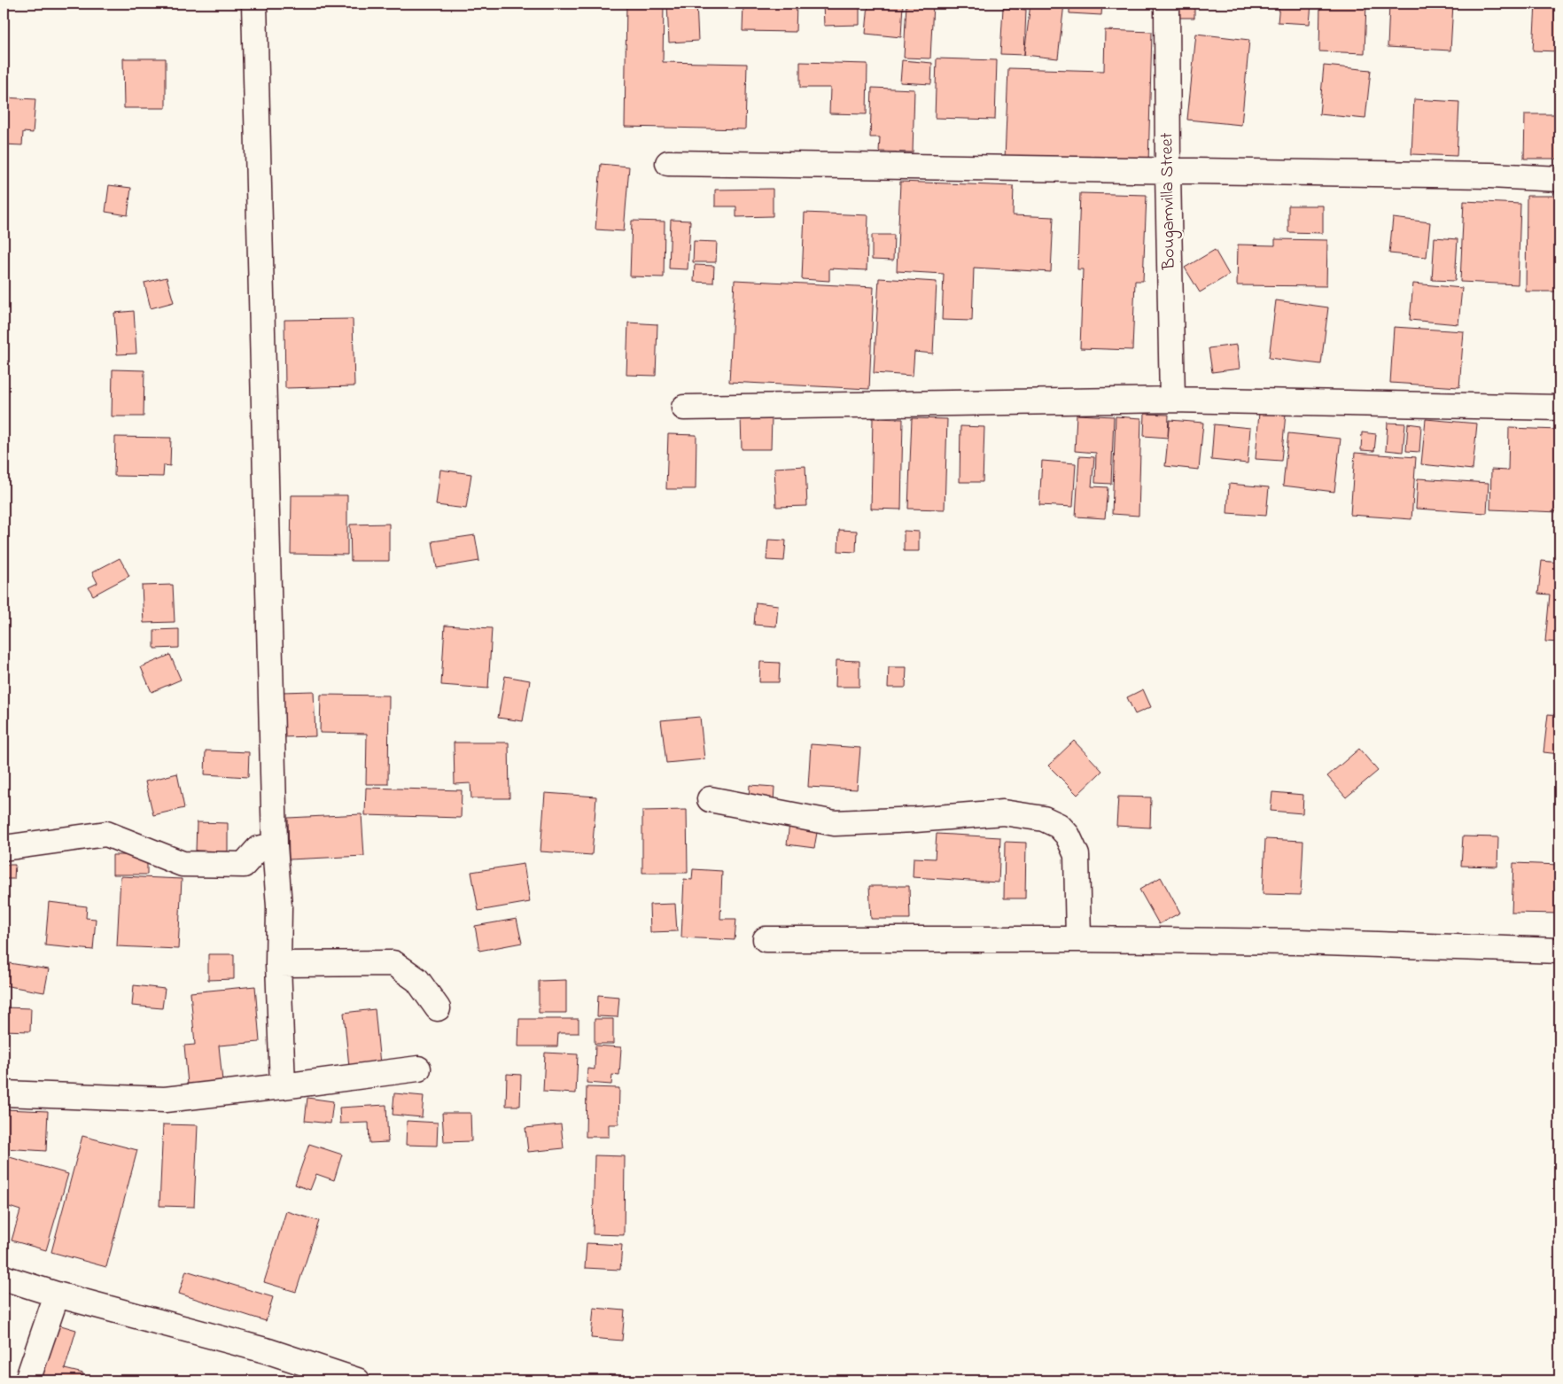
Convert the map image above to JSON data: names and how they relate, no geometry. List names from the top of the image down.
{
  "streets": {
    "street": ["Bougamvilla Street"]
  }
}
